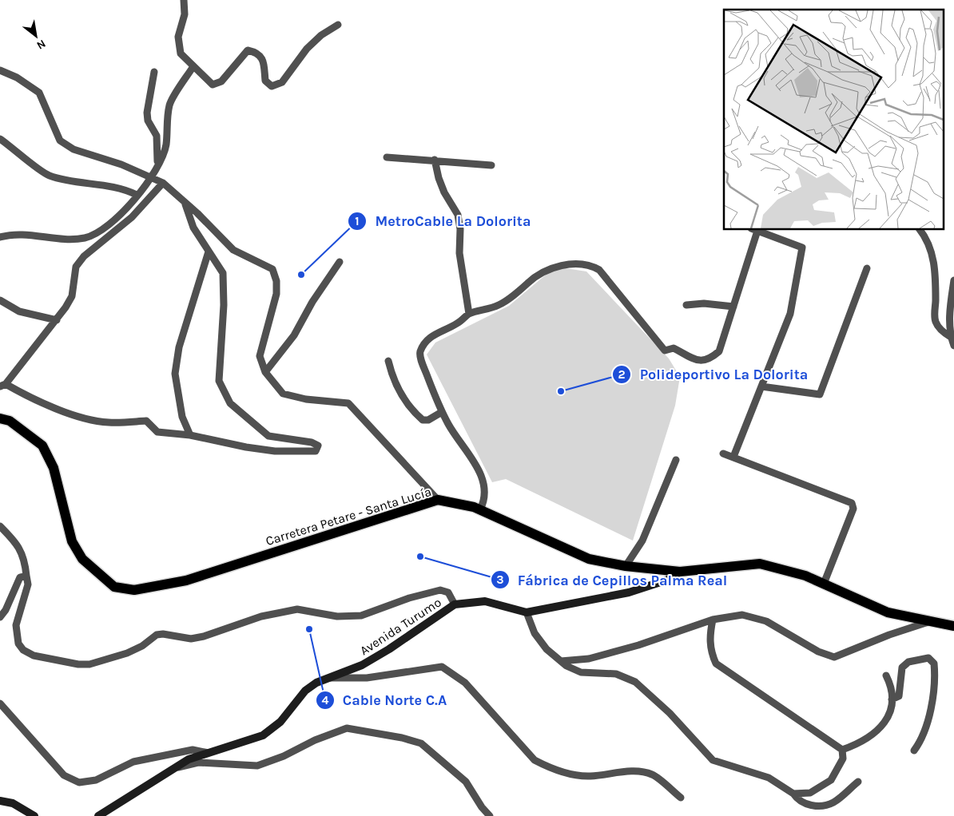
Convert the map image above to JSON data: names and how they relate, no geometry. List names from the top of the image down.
{
  "streets": {
    "main road": ["Carretera Petare - Santa Lucía"],
    "street": ["Avenida Turumo"]
  },
  "crossings": [
    ["Carretera Petare - Santa Lucía", "Avenida Turumo"]
  ],
  "places": [
    "MetroCable La Dolorita",
    "Polideportivo La Dolorita",
    "Fábrica de Cepillos Palma Real",
    "Cable Norte C.A"
  ],
  "north": "bottom right"
}
